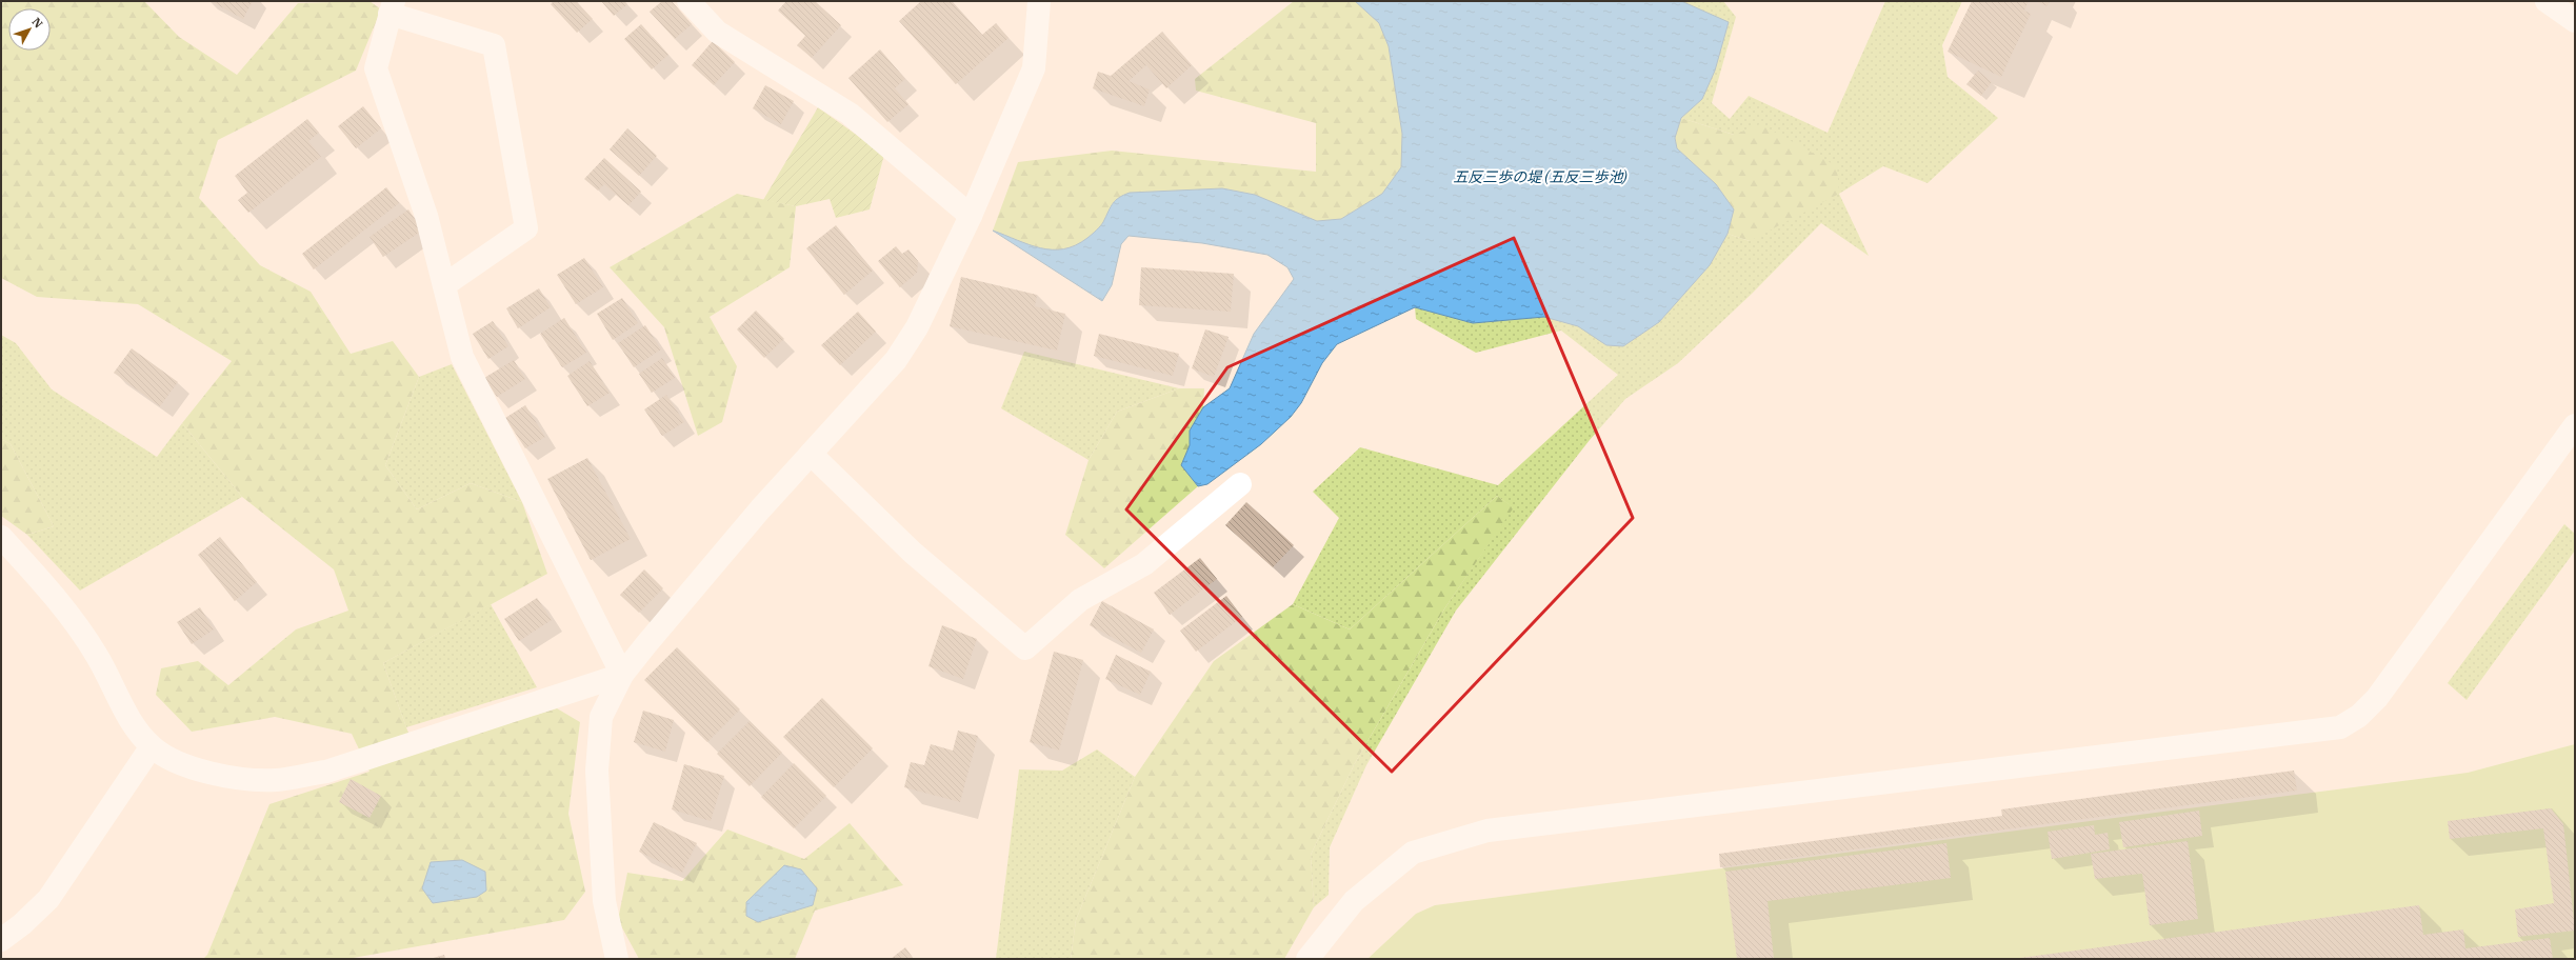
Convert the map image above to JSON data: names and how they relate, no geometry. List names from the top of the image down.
{
  "water": ["五反三歩の堤 (五反三歩池)"],
  "north": "top right"
}
